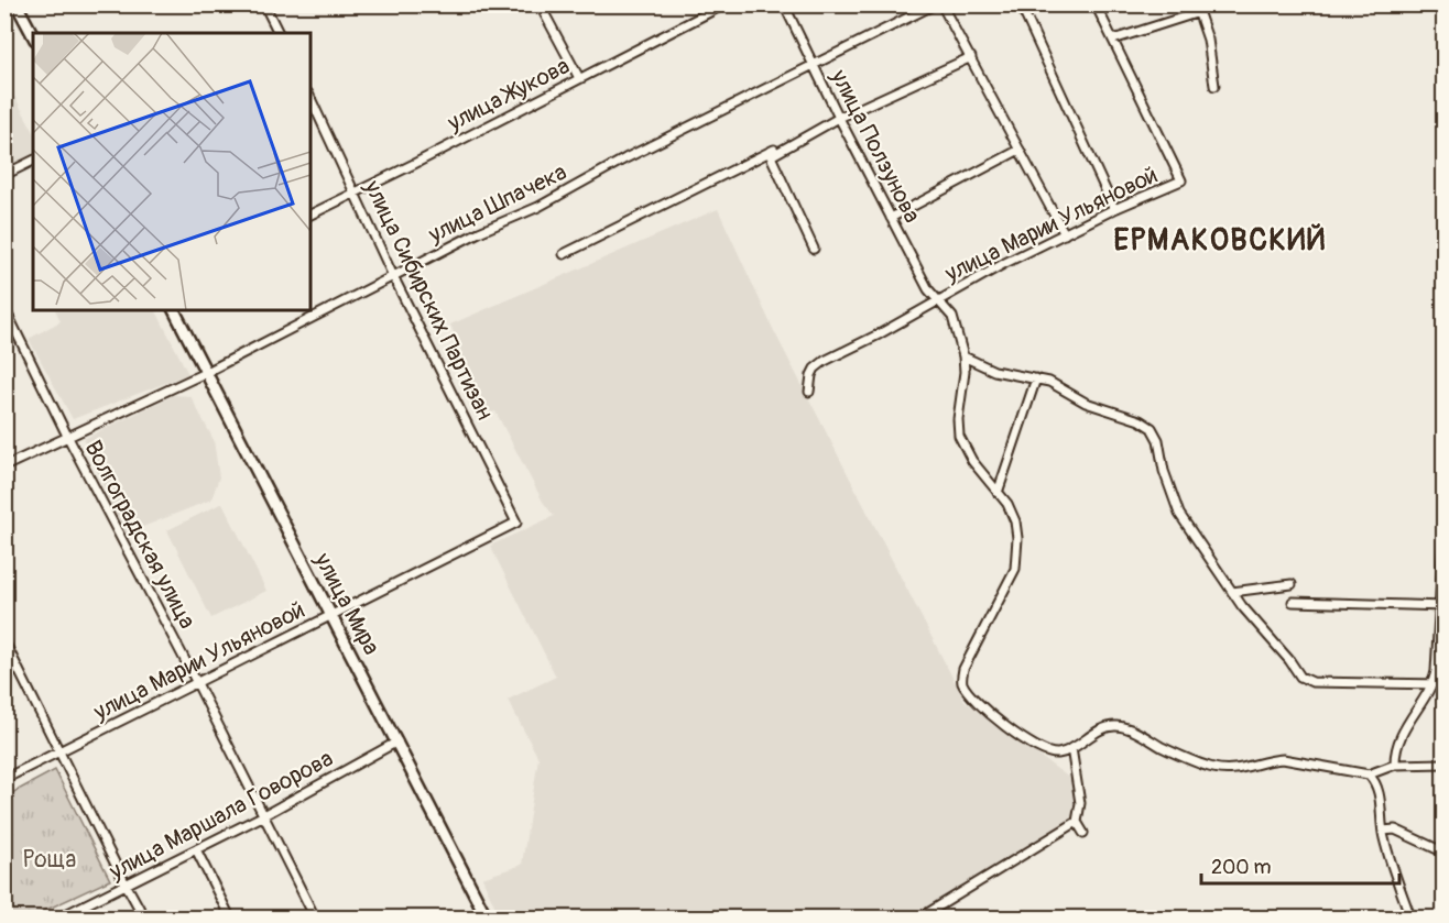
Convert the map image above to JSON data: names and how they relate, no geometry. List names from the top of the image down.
{
  "streets": {
    "main road": ["улица Мира"],
    "street": [
      "улица Жукова",
      "улица Ползунова",
      "улица Шпачека",
      "улица Марии Ульяновой",
      "улица Сибирских Партизан",
      "Волгоградская улица",
      "улица Маршала Говорова"
    ]
  },
  "crossings": [
    ["улица Жукова", "улица Сибирских Партизан"],
    ["улица Ползунова", "улица Шпачека"],
    ["улица Ползунова", "улица Марии Ульяновой"],
    ["улица Шпачека", "улица Сибирских Партизан"],
    ["улица Шпачека", "Волгоградская улица"],
    ["улица Шпачека", "улица Мира"],
    ["улица Марии Ульяновой", "улица Сибирских Партизан"],
    ["улица Марии Ульяновой", "Волгоградская улица"],
    ["улица Марии Ульяновой", "улица Мира"],
    ["Волгоградская улица", "улица Маршала Говорова"],
    ["улица Мира", "улица Маршала Говорова"]
  ],
  "districts": ["ЕРМАКОВСКИЙ"],
  "parks": ["Роща"],
  "scale_bar": "200 m"
}
